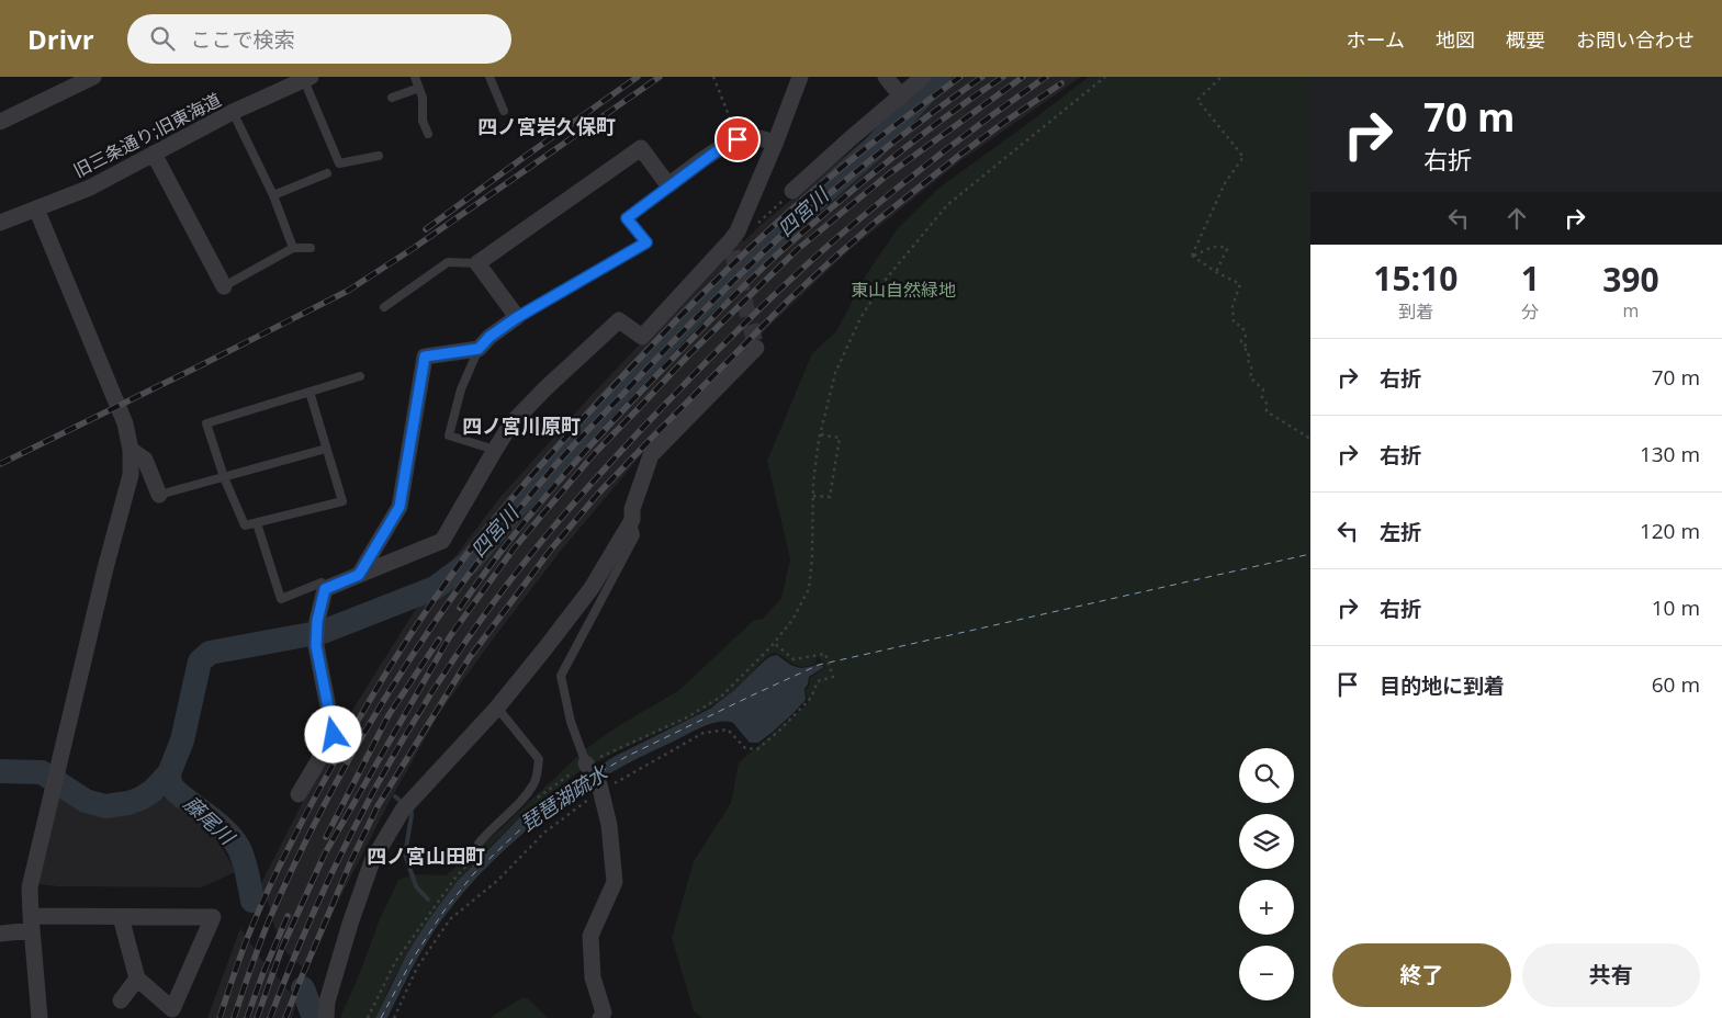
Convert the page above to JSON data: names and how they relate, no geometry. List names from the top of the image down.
{
  "streets": {
    "street": ["旧三条通り;旧東海道"]
  },
  "districts": ["四ノ宮岩久保町", "四ノ宮川原町", "四ノ宮山田町"],
  "water": ["四宮川", "琵琶湖疏水", "藤尾川"],
  "parks": ["東山自然緑地"],
  "page": {
    "header": "Drivr",
    "search": "ここで検索",
    "nav": [
      "ホーム",
      "地図",
      "概要",
      "お問い合わせ"
    ],
    "turn": ["70 m", "右折"],
    "eta": [
      "15:10",
      "到着",
      "1",
      "分",
      "390",
      "m"
    ],
    "list": [
      {
        "name": "右折",
        "value": "70 m"
      },
      {
        "name": "右折",
        "value": "130 m"
      },
      {
        "name": "左折",
        "value": "120 m"
      },
      {
        "name": "右折",
        "value": "10 m"
      },
      {
        "name": "目的地に到着",
        "value": "60 m"
      }
    ],
    "map_buttons": ["+", "−"],
    "buttons": ["終了", "共有"]
  }
}
